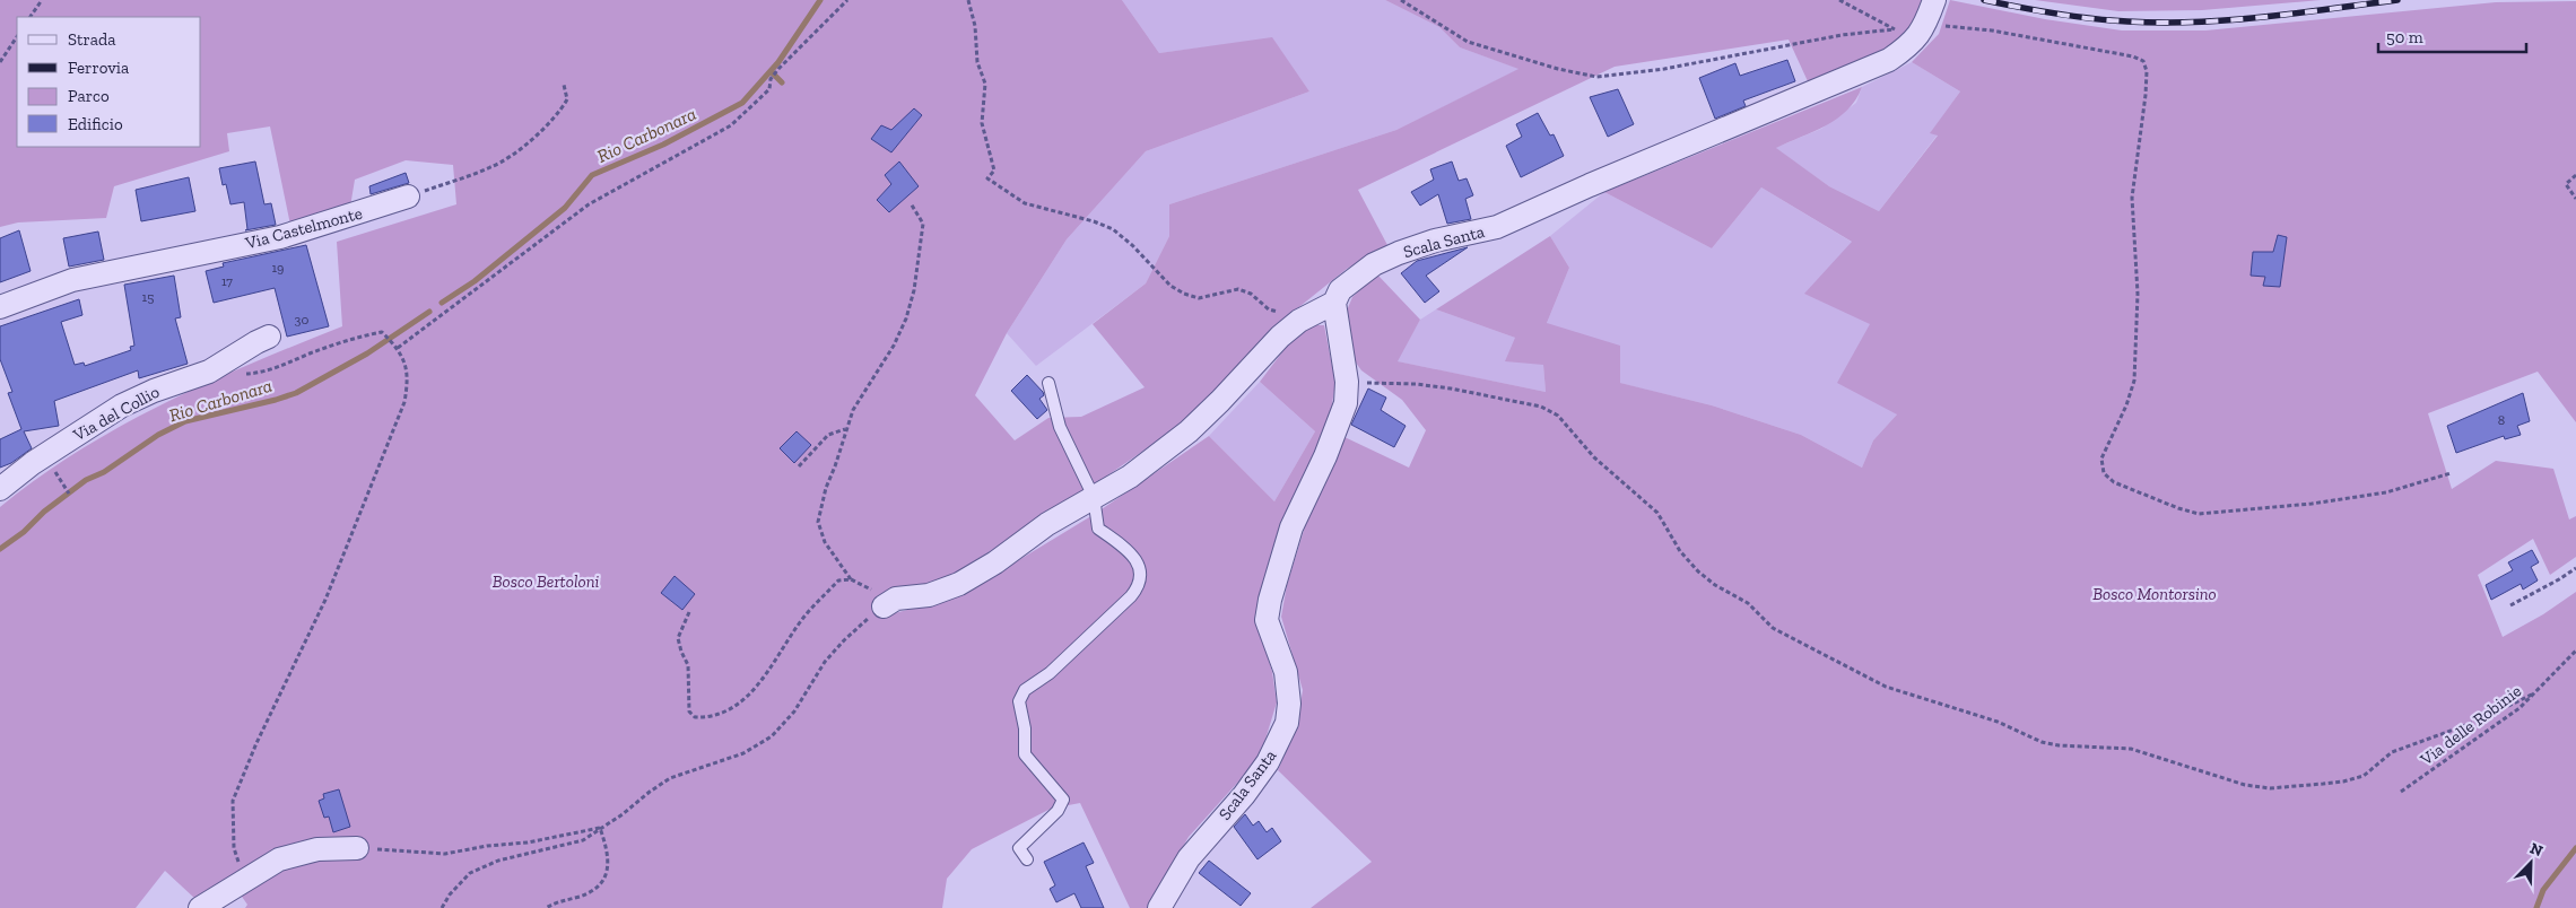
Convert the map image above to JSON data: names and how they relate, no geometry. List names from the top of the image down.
{
  "streets": {
    "street": ["Via Castelmonte", "Scala Santa", "Via del Collio"],
    "path": ["Via delle Robinie"]
  },
  "water": ["Rio Carbonara"],
  "parks": ["Bosco Bertoloni", "Bosco Montorsino"],
  "house_numbers": [
    "19",
    "17",
    "15",
    "30",
    "8"
  ],
  "legend": [
    "Strada",
    "Ferrovia",
    "Parco",
    "Edificio"
  ],
  "scale_bar": "50 m",
  "north": "top right"
}
